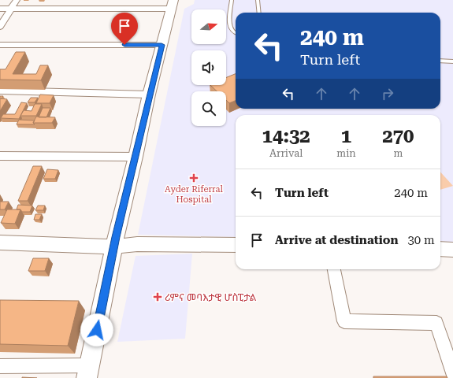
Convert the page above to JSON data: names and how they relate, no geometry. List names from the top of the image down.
{
  "places": {
    "health": ["Ayder Riferral Hospital", "ሪምና መባእታዊ ሆስፒታል"]
  },
  "north": "right",
  "page": {
    "turn": ["240 m", "Turn left"],
    "eta": [
      "14:32",
      "Arrival",
      "1",
      "min",
      "270",
      "m"
    ],
    "list": [
      {
        "name": "Turn left",
        "value": "240 m"
      },
      {
        "name": "Arrive at destination",
        "value": "30 m"
      }
    ]
  }
}
